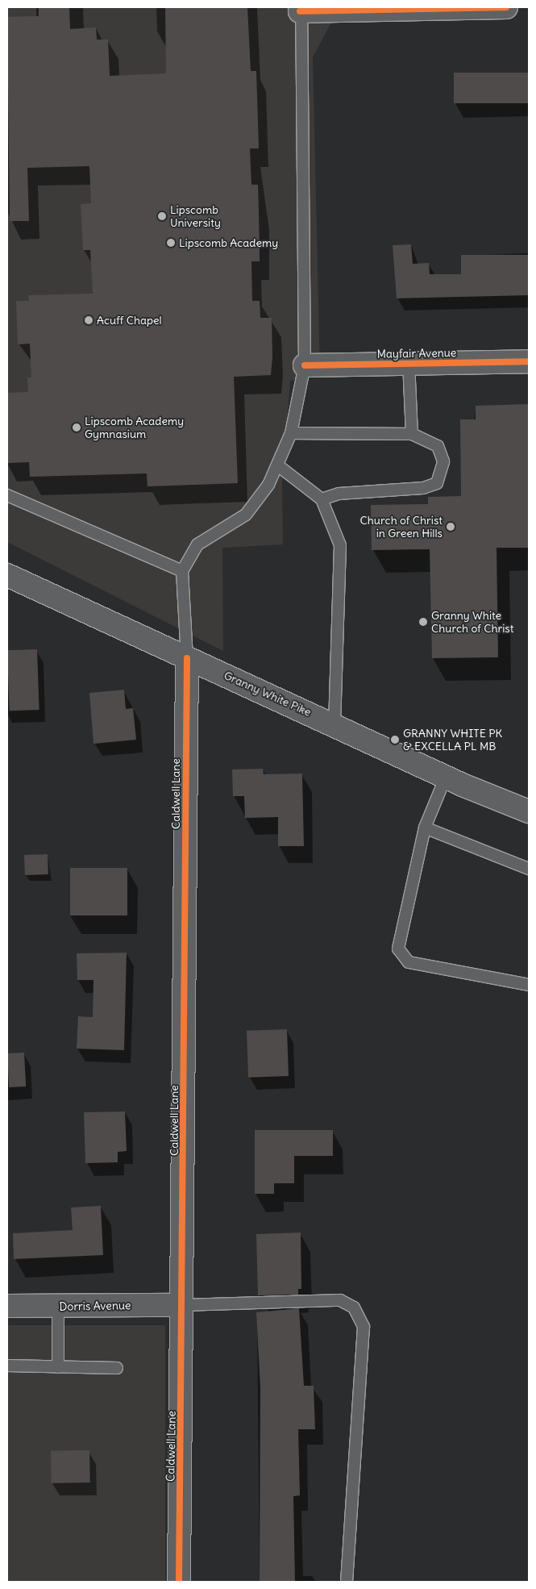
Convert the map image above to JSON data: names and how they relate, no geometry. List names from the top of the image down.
{
  "streets": {
    "street": [
      "Mayfair Avenue",
      "Granny White Pike",
      "Caldwell Lane",
      "Dorris Avenue"
    ]
  },
  "crossings": [
    ["Granny White Pike", "Caldwell Lane"],
    ["Caldwell Lane", "Dorris Avenue"]
  ],
  "places": [
    "Lipscomb University",
    "Lipscomb Academy",
    "Acuff Chapel",
    "Lipscomb Academy Gymnasium",
    "Church of Christ in Green Hills",
    "Granny White Church of Christ",
    "GRANNY WHITE PK & EXCELLA PL MB"
  ]
}
